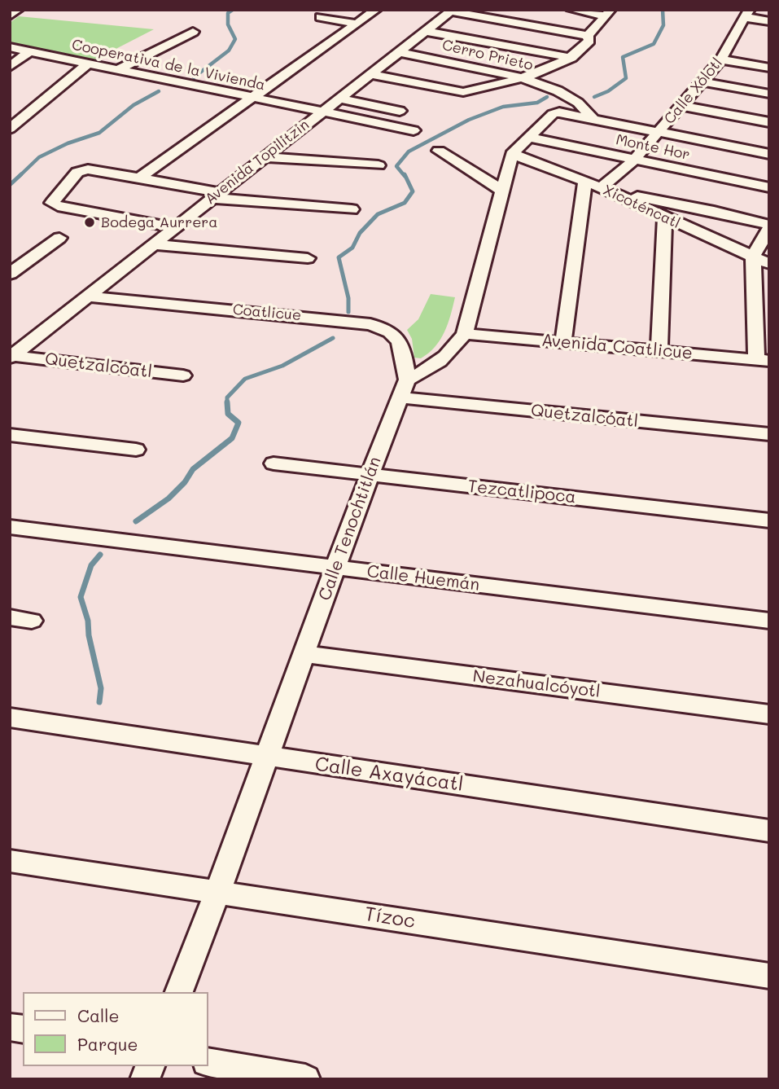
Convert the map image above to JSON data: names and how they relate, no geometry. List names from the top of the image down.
{
  "streets": {
    "street": [
      "Cerro Prieto",
      "Cooperativa de la Vivienda",
      "Calle Xólotl",
      "Monte Hor",
      "Avenida Topilitzín",
      "Xicoténcatl",
      "Coatlicue",
      "Avenida Coatlicue",
      "Quetzalcóatl",
      "Tezcatlipoca",
      "Calle Tenochtitlán",
      "Calle Huemán",
      "Nezahualcóyotl",
      "Calle Axayácatl",
      "Tízoc"
    ]
  },
  "crossings": [
    ["Cerro Prieto", "Avenida Topilitzín"],
    ["Cooperativa de la Vivienda", "Avenida Topilitzín"],
    ["Calle Xólotl", "Monte Hor"],
    ["Calle Xólotl", "Xicoténcatl"],
    ["Avenida Topilitzín", "Coatlicue"],
    ["Avenida Topilitzín", "Quetzalcóatl"],
    ["Coatlicue", "Quetzalcóatl"],
    ["Coatlicue", "Calle Tenochtitlán"],
    ["Quetzalcóatl", "Calle Tenochtitlán"],
    ["Tezcatlipoca", "Calle Tenochtitlán"],
    ["Calle Tenochtitlán", "Calle Huemán"],
    ["Calle Tenochtitlán", "Nezahualcóyotl"],
    ["Calle Tenochtitlán", "Calle Axayácatl"],
    ["Calle Tenochtitlán", "Tízoc"]
  ],
  "places": ["Bodega Aurrera"],
  "legend": ["Calle", "Parque"]
}
